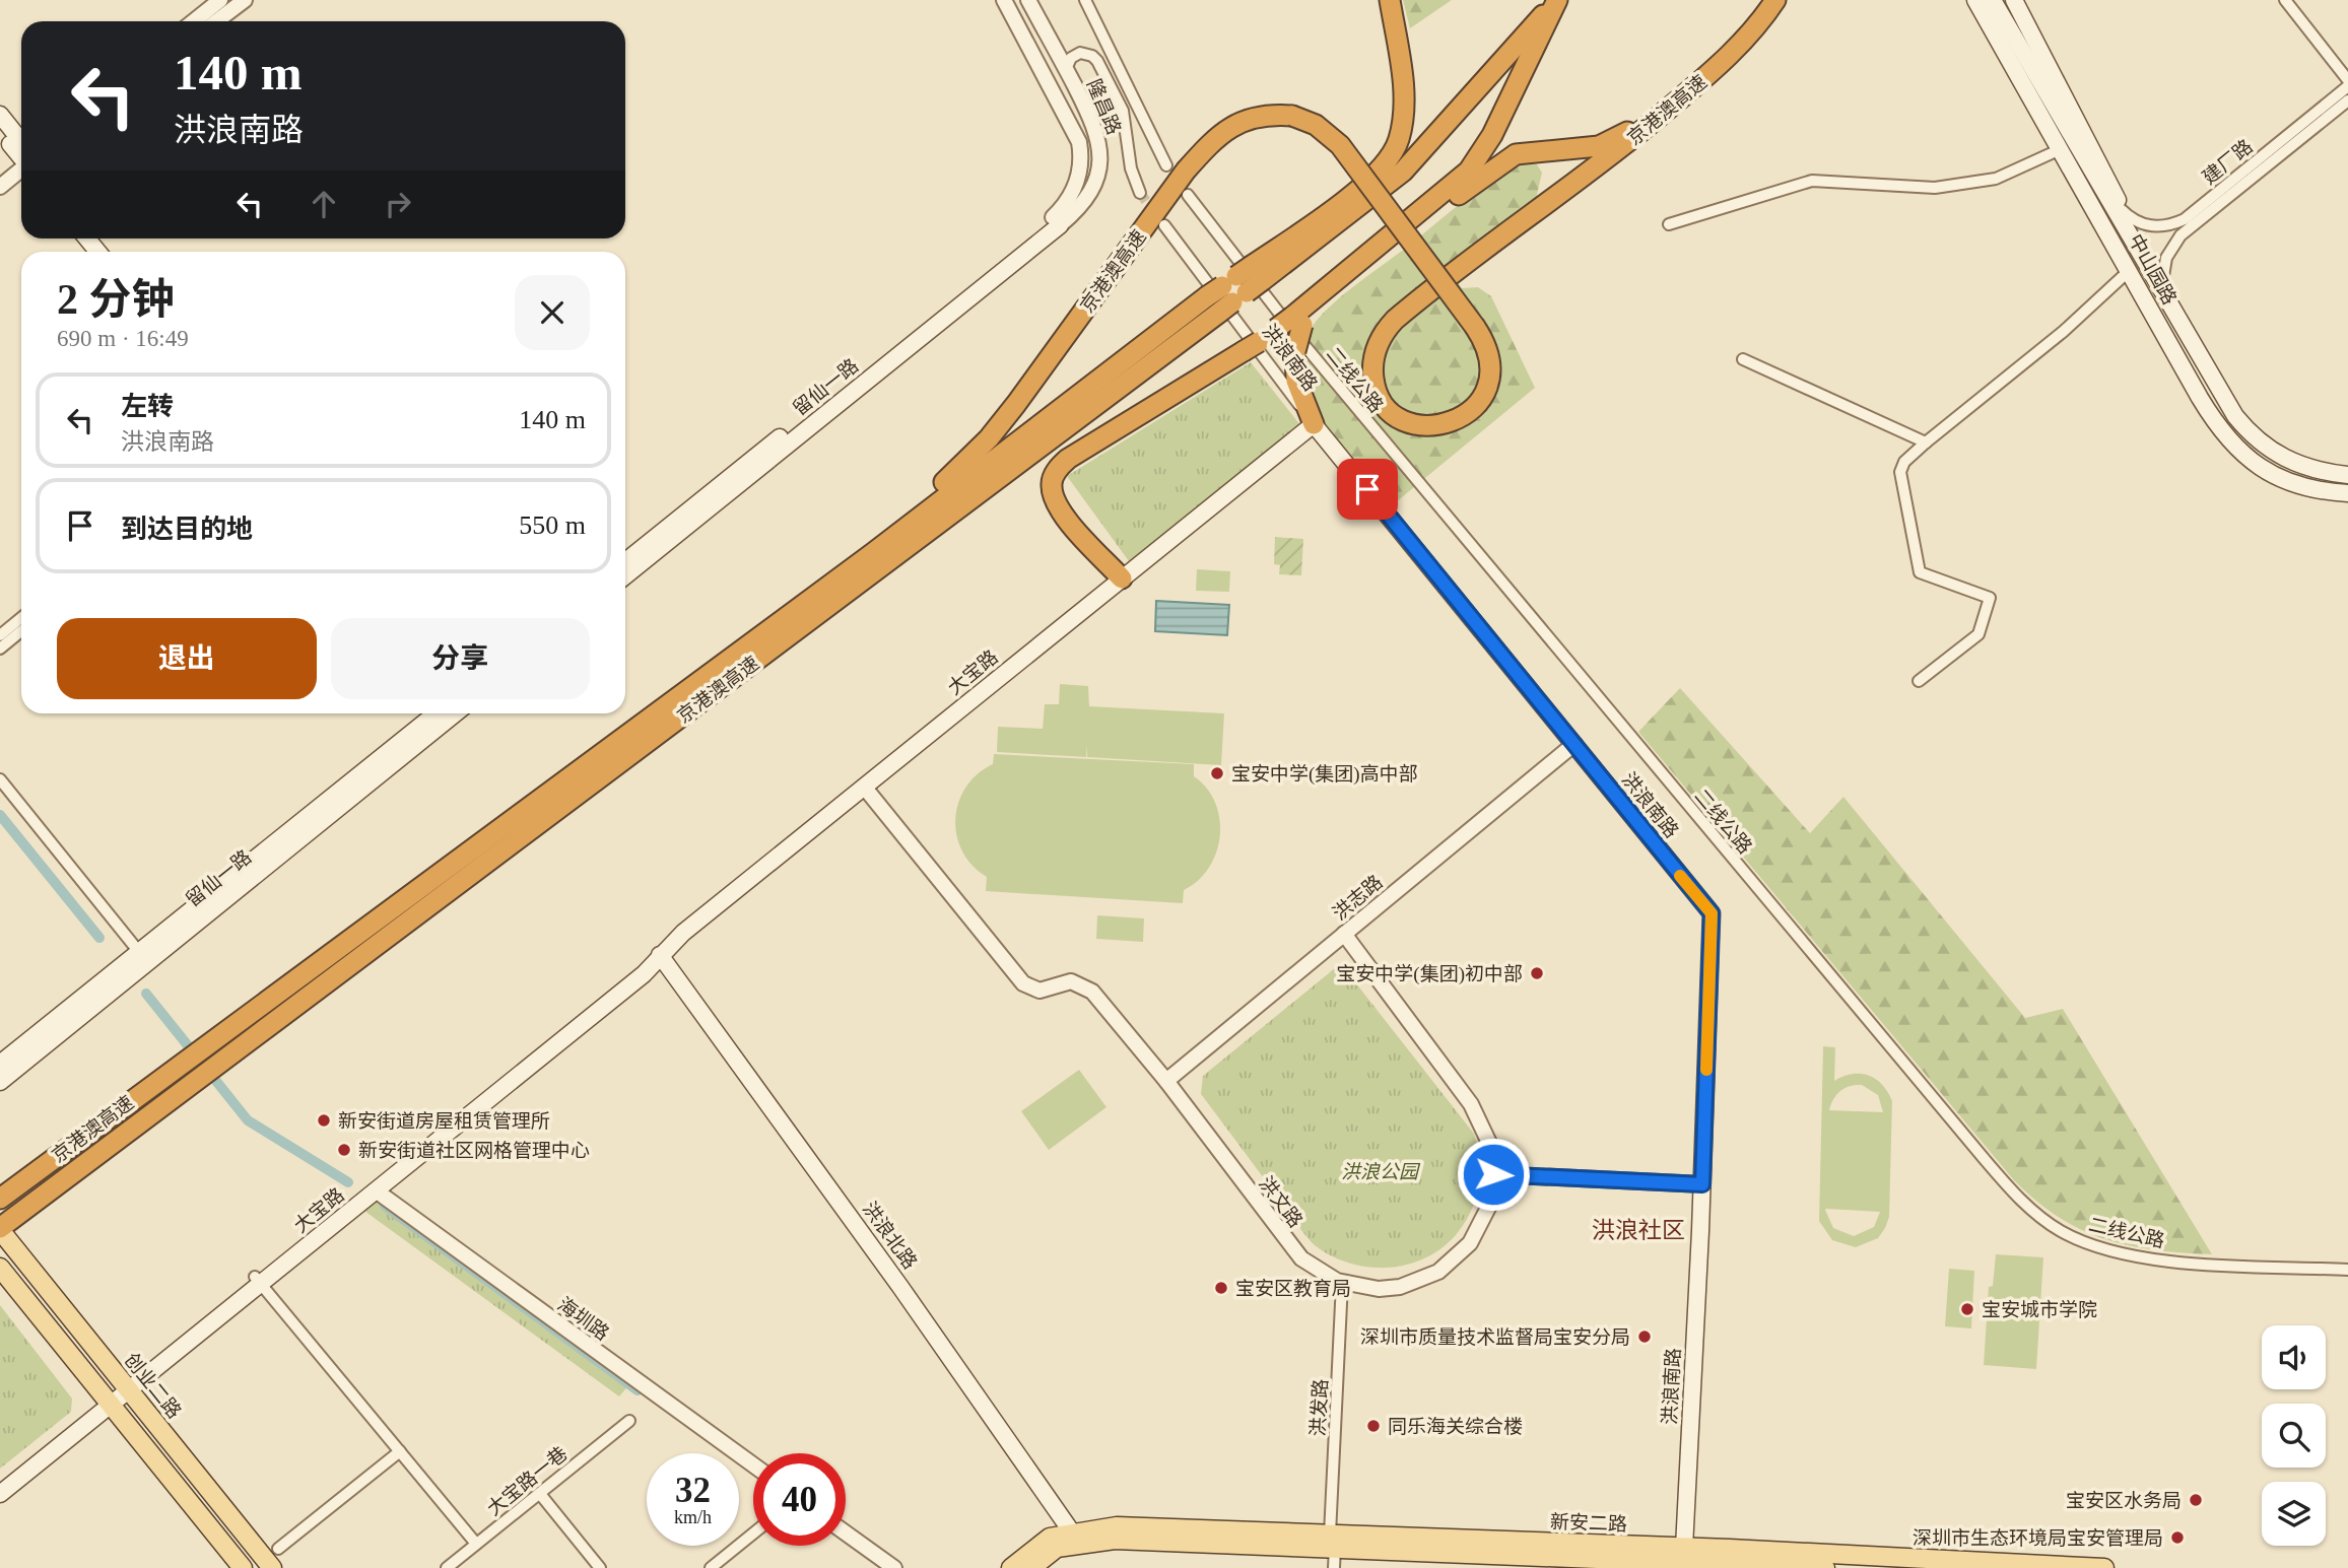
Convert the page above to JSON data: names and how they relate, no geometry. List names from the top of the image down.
{
  "streets": {
    "highway": ["京港澳高速"],
    "main road": [
      "中山园路",
      "洪浪南路",
      "留仙一路",
      "大宝路",
      "洪浪北路",
      "创业二路",
      "新安二路"
    ],
    "street": [
      "隆昌路",
      "建厂路",
      "二线公路",
      "洪志路",
      "洪文路",
      "海圳路",
      "洪发路",
      "大宝路一巷"
    ]
  },
  "crossings": [
    ["隆昌路", "留仙一路"],
    ["京港澳高速", "创业二路"],
    ["建厂路", "中山园路"],
    ["洪浪南路", "大宝路"],
    ["洪浪南路", "洪志路"],
    ["洪浪南路", "新安二路"],
    ["大宝路", "洪文路"],
    ["大宝路", "洪浪北路"],
    ["大宝路", "海圳路"],
    ["大宝路", "创业二路"],
    ["洪志路", "洪文路"],
    ["洪文路", "洪发路"],
    ["洪浪北路", "新安二路"],
    ["洪发路", "新安二路"]
  ],
  "districts": ["洪浪社区"],
  "parks": ["洪浪公园"],
  "places": [
    "宝安中学(集团)高中部",
    "宝安中学(集团)初中部",
    "新安街道房屋租赁管理所",
    "新安街道社区网格管理中心",
    "宝安区教育局",
    "宝安城市学院",
    "深圳市质量技术监督局宝安分局",
    "同乐海关综合楼",
    "宝安区水务局",
    "深圳市生态环境局宝安管理局"
  ],
  "page": {
    "turn": ["140 m", "洪浪南路"],
    "heading": ["2 分钟", "690 m · 16:49"],
    "list": [
      {
        "name": "左转",
        "note": "洪浪南路",
        "value": "140 m"
      },
      {
        "name": "到达目的地",
        "value": "550 m"
      }
    ],
    "buttons": ["退出", "分享"],
    "speed": "32 km/h",
    "limit": "40"
  }
}
